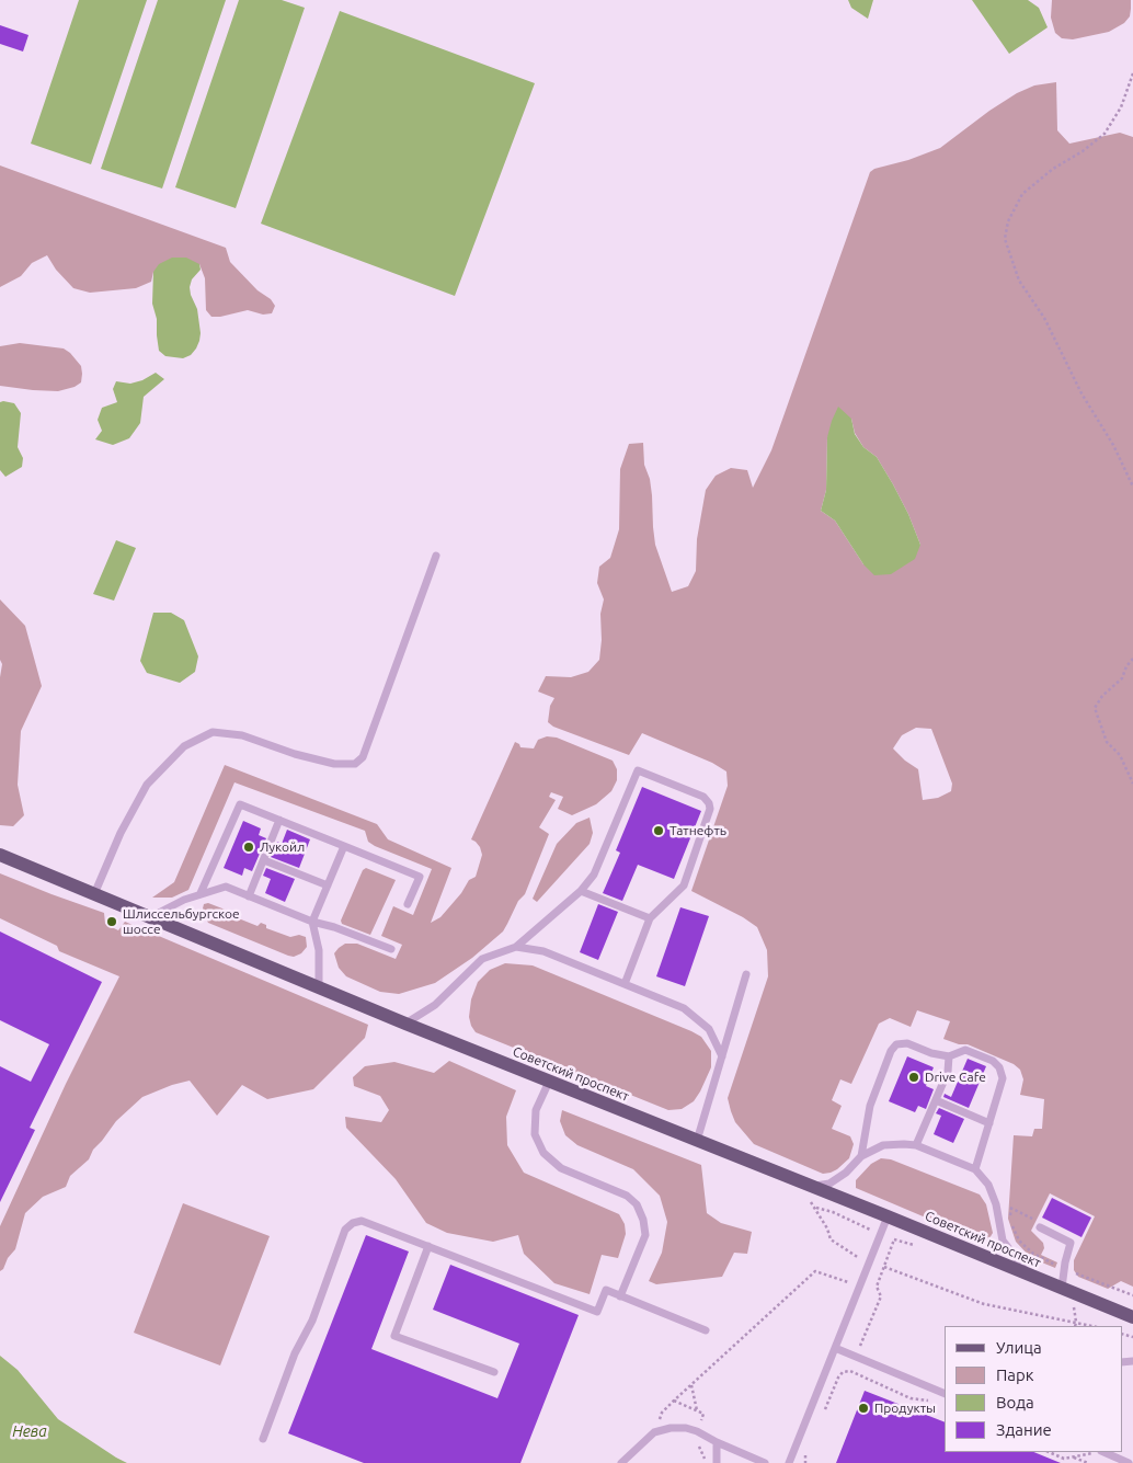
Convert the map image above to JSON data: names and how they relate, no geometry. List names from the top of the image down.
{
  "streets": {
    "main road": ["Советский проспект"]
  },
  "water": ["Нева"],
  "places": [
    "Татнефть",
    "Лукойл",
    "Шлиссельбургское шоссе",
    "Drive Cafe",
    "Продукты"
  ],
  "legend": [
    "Улица",
    "Парк",
    "Вода",
    "Здание"
  ]
}
